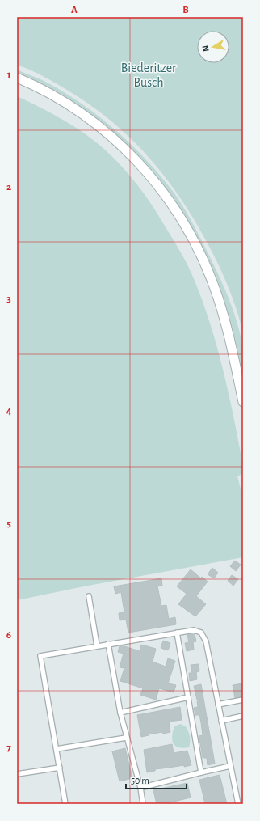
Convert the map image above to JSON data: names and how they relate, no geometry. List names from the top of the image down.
{
  "parks": ["Biederitzer Busch"],
  "scale_bar": "50 m",
  "north": "left",
  "grid": {
    "columns": ["A", "B"],
    "rows": [
      "1",
      "2",
      "3",
      "4",
      "5",
      "6",
      "7"
    ]
  }
}
